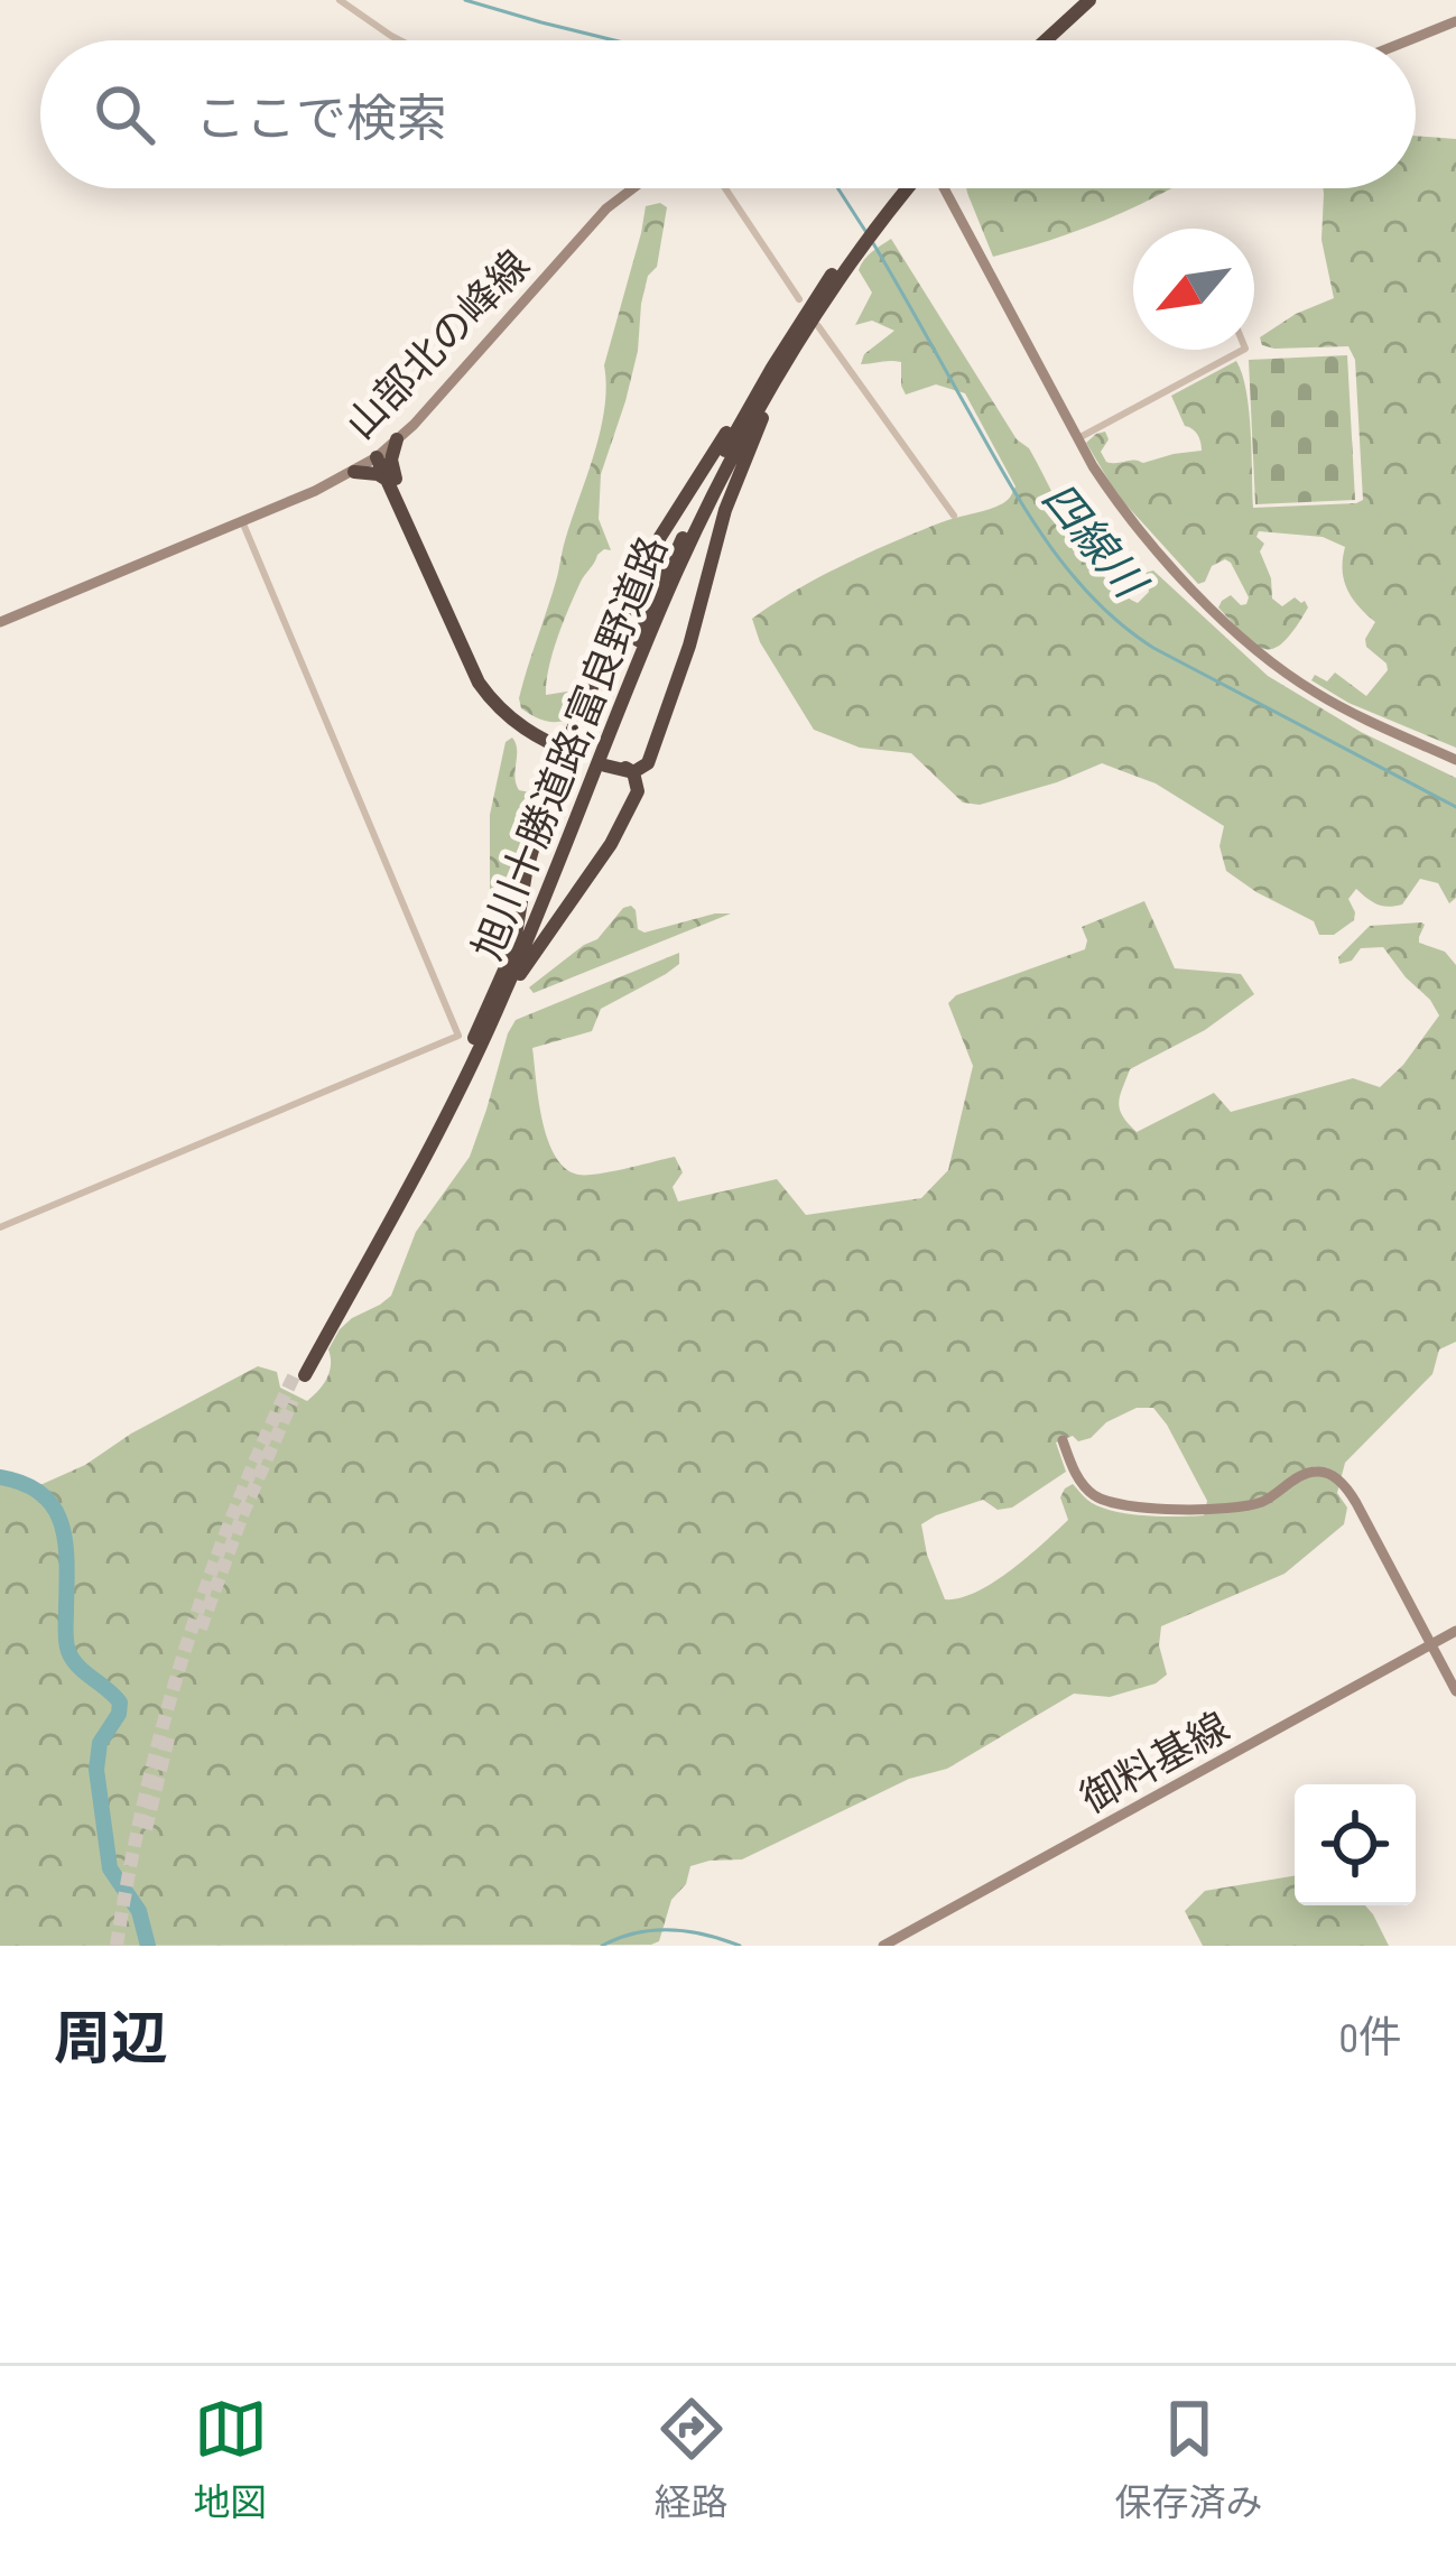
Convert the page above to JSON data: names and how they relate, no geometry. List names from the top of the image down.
{
  "streets": {
    "highway": ["旭川十勝道路;富良野道路"],
    "main road": ["山部北の峰線", "御料基線"]
  },
  "water": ["四線川"],
  "north": "bottom left",
  "page": {
    "search": "ここで検索",
    "heading": ["周辺", "0件"],
    "nav": ["地図", "経路", "保存済み"]
  }
}
